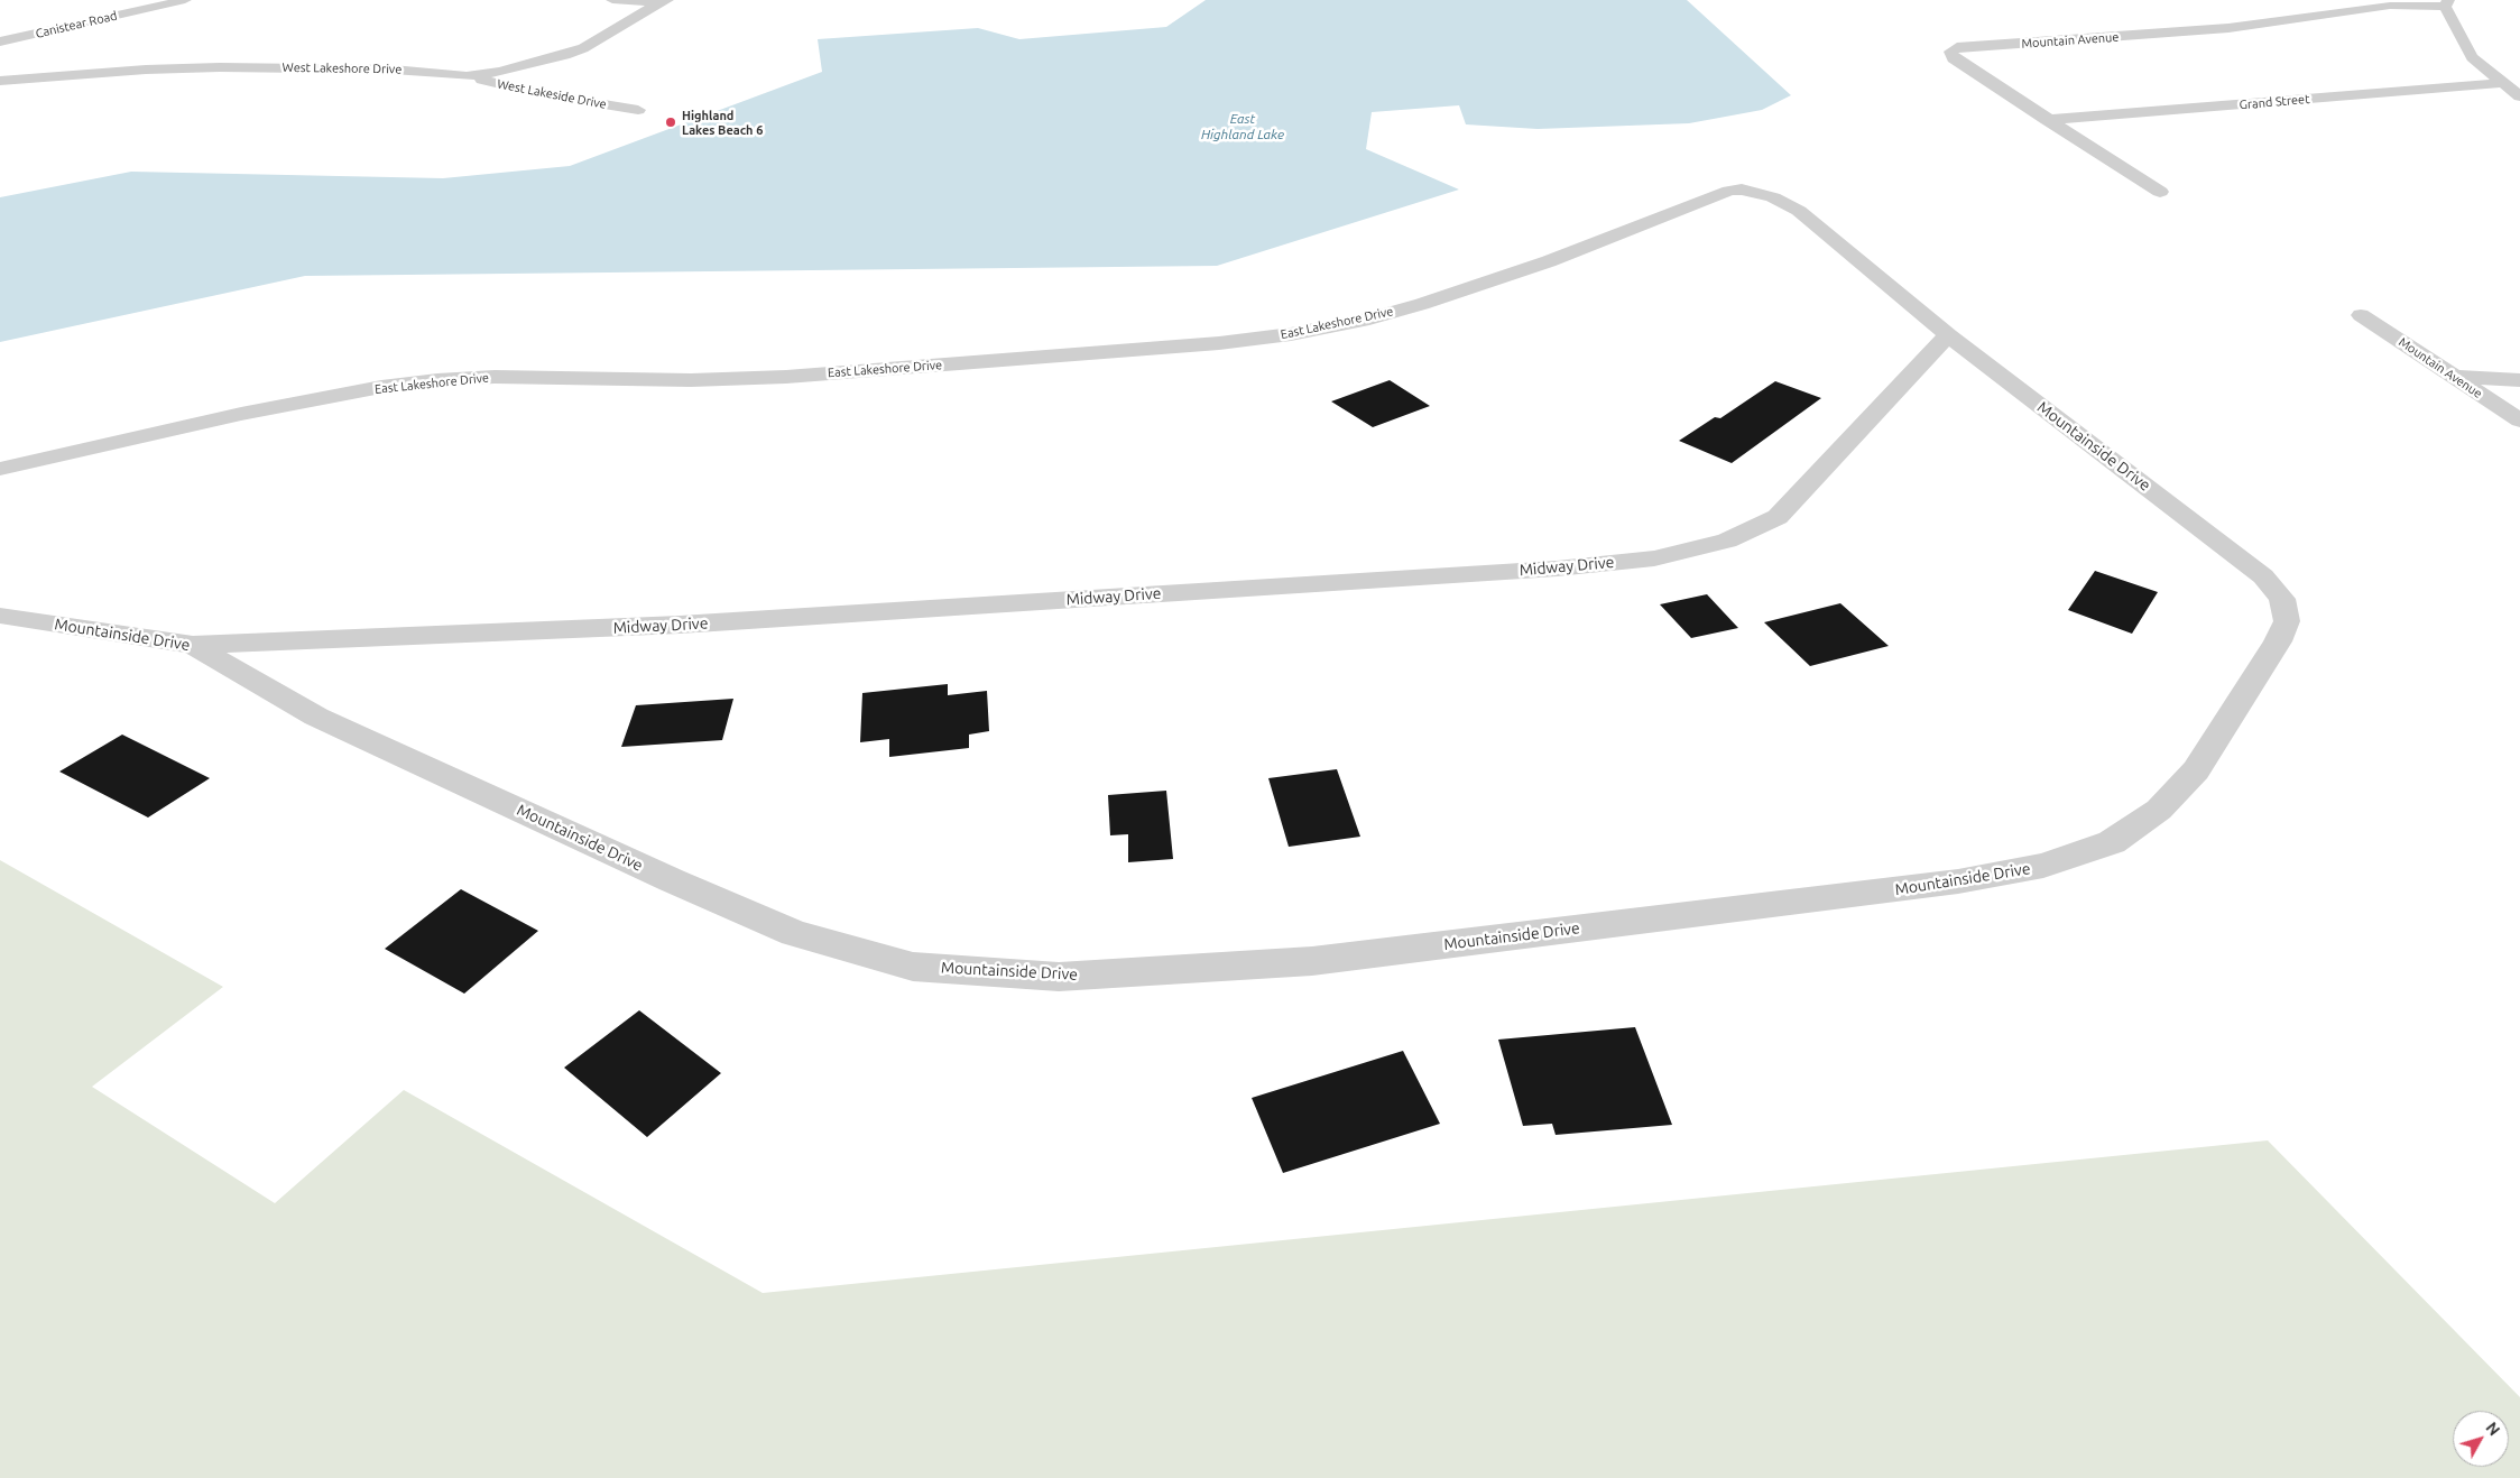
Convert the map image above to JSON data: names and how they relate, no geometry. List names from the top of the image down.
{
  "streets": {
    "street": [
      "Canistear Road",
      "Mountain Avenue",
      "West Lakeshore Drive",
      "West Lakeside Drive",
      "Grand Street",
      "East Lakeshore Drive",
      "Mountainside Drive",
      "Midway Drive"
    ]
  },
  "crossings": [
    ["Mountain Avenue", "Grand Street"],
    ["West Lakeshore Drive", "West Lakeside Drive"],
    ["East Lakeshore Drive", "Mountainside Drive"],
    ["Mountainside Drive", "Midway Drive"]
  ],
  "water": ["East Highland Lake"],
  "places": ["Highland Lakes Beach 6"],
  "north": "top right"
}
